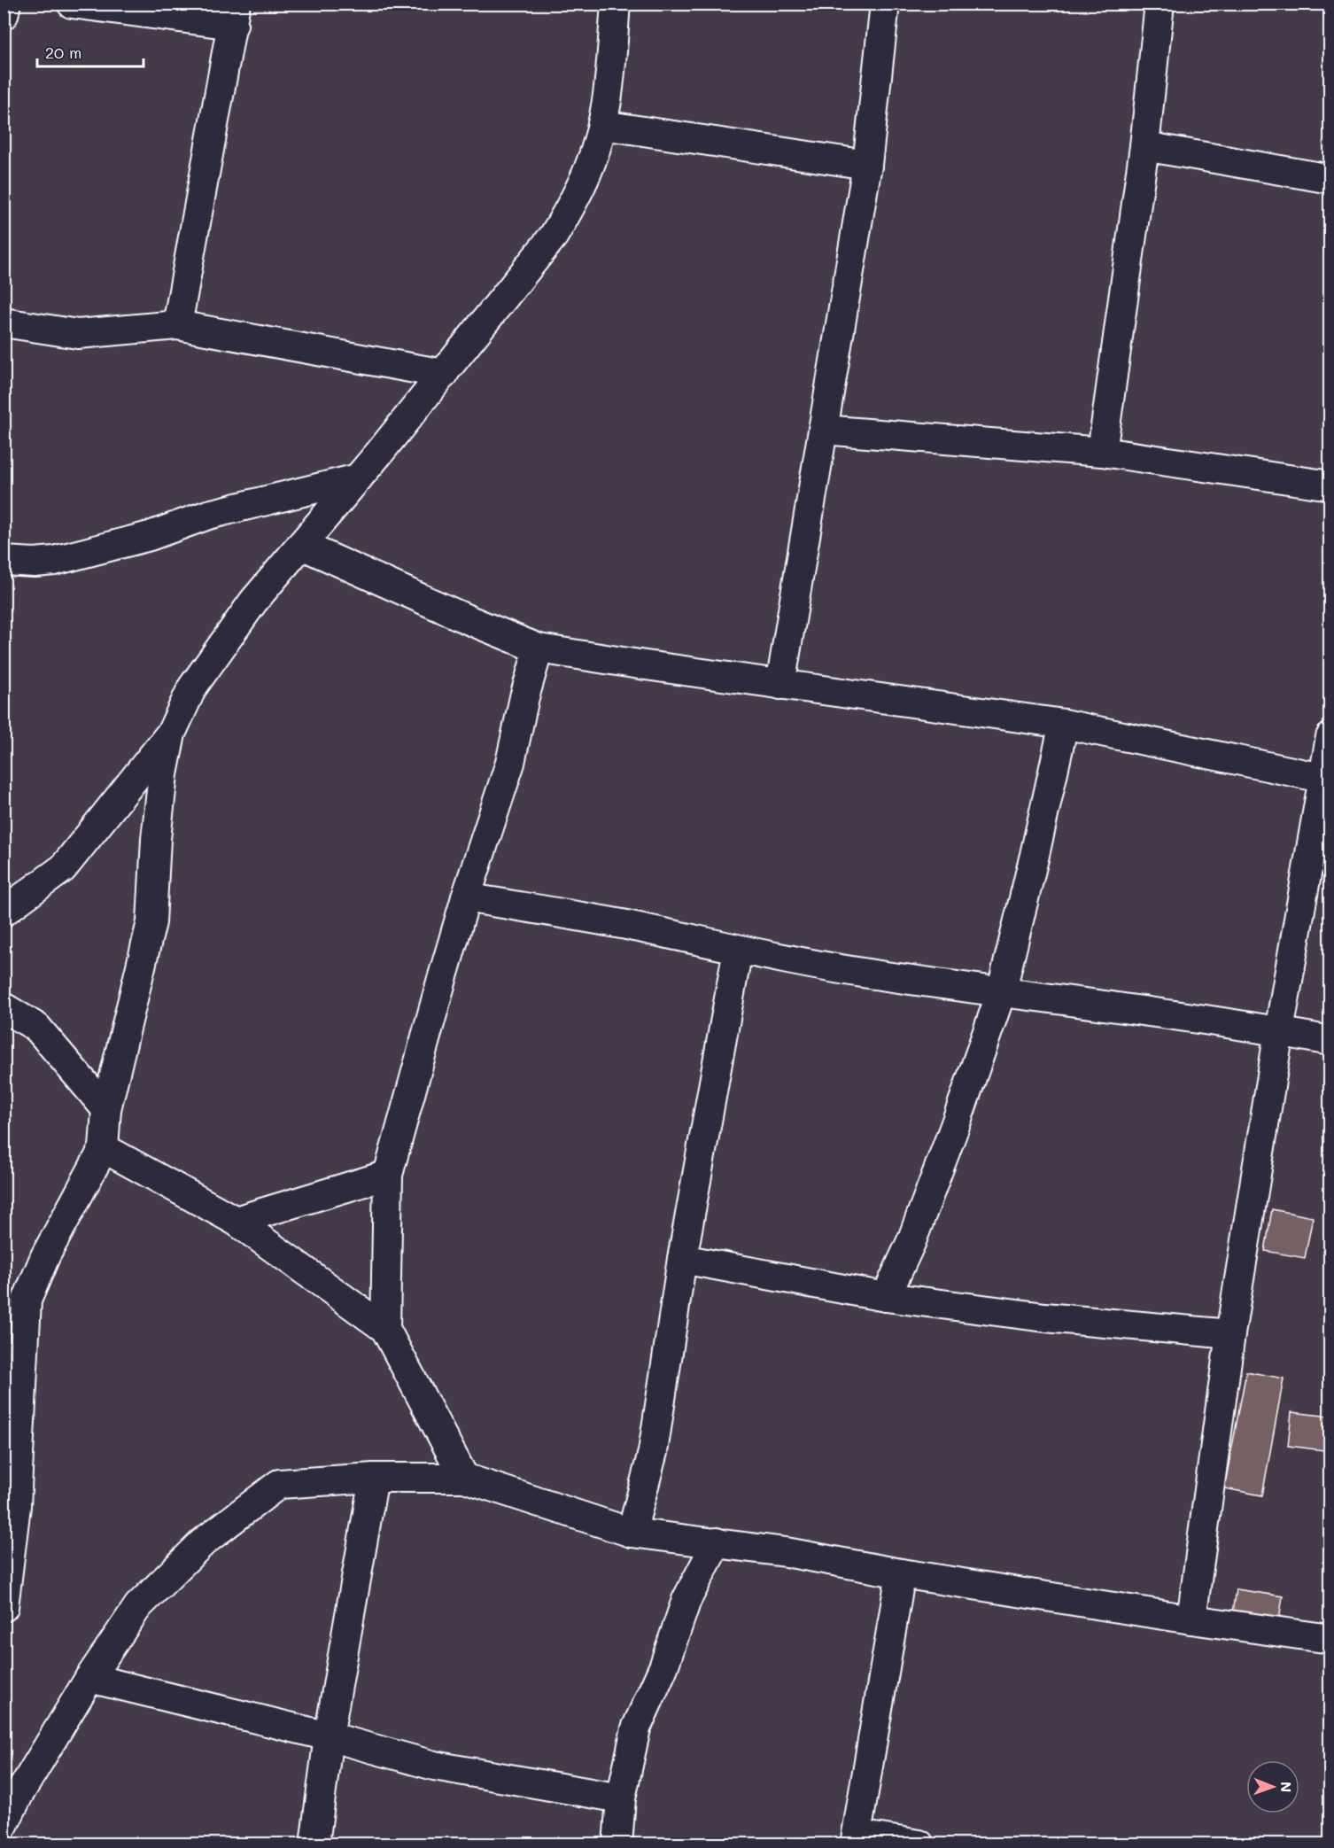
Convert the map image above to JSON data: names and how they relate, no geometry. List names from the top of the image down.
{
  "scale_bar": "20 m",
  "north": "right"
}
